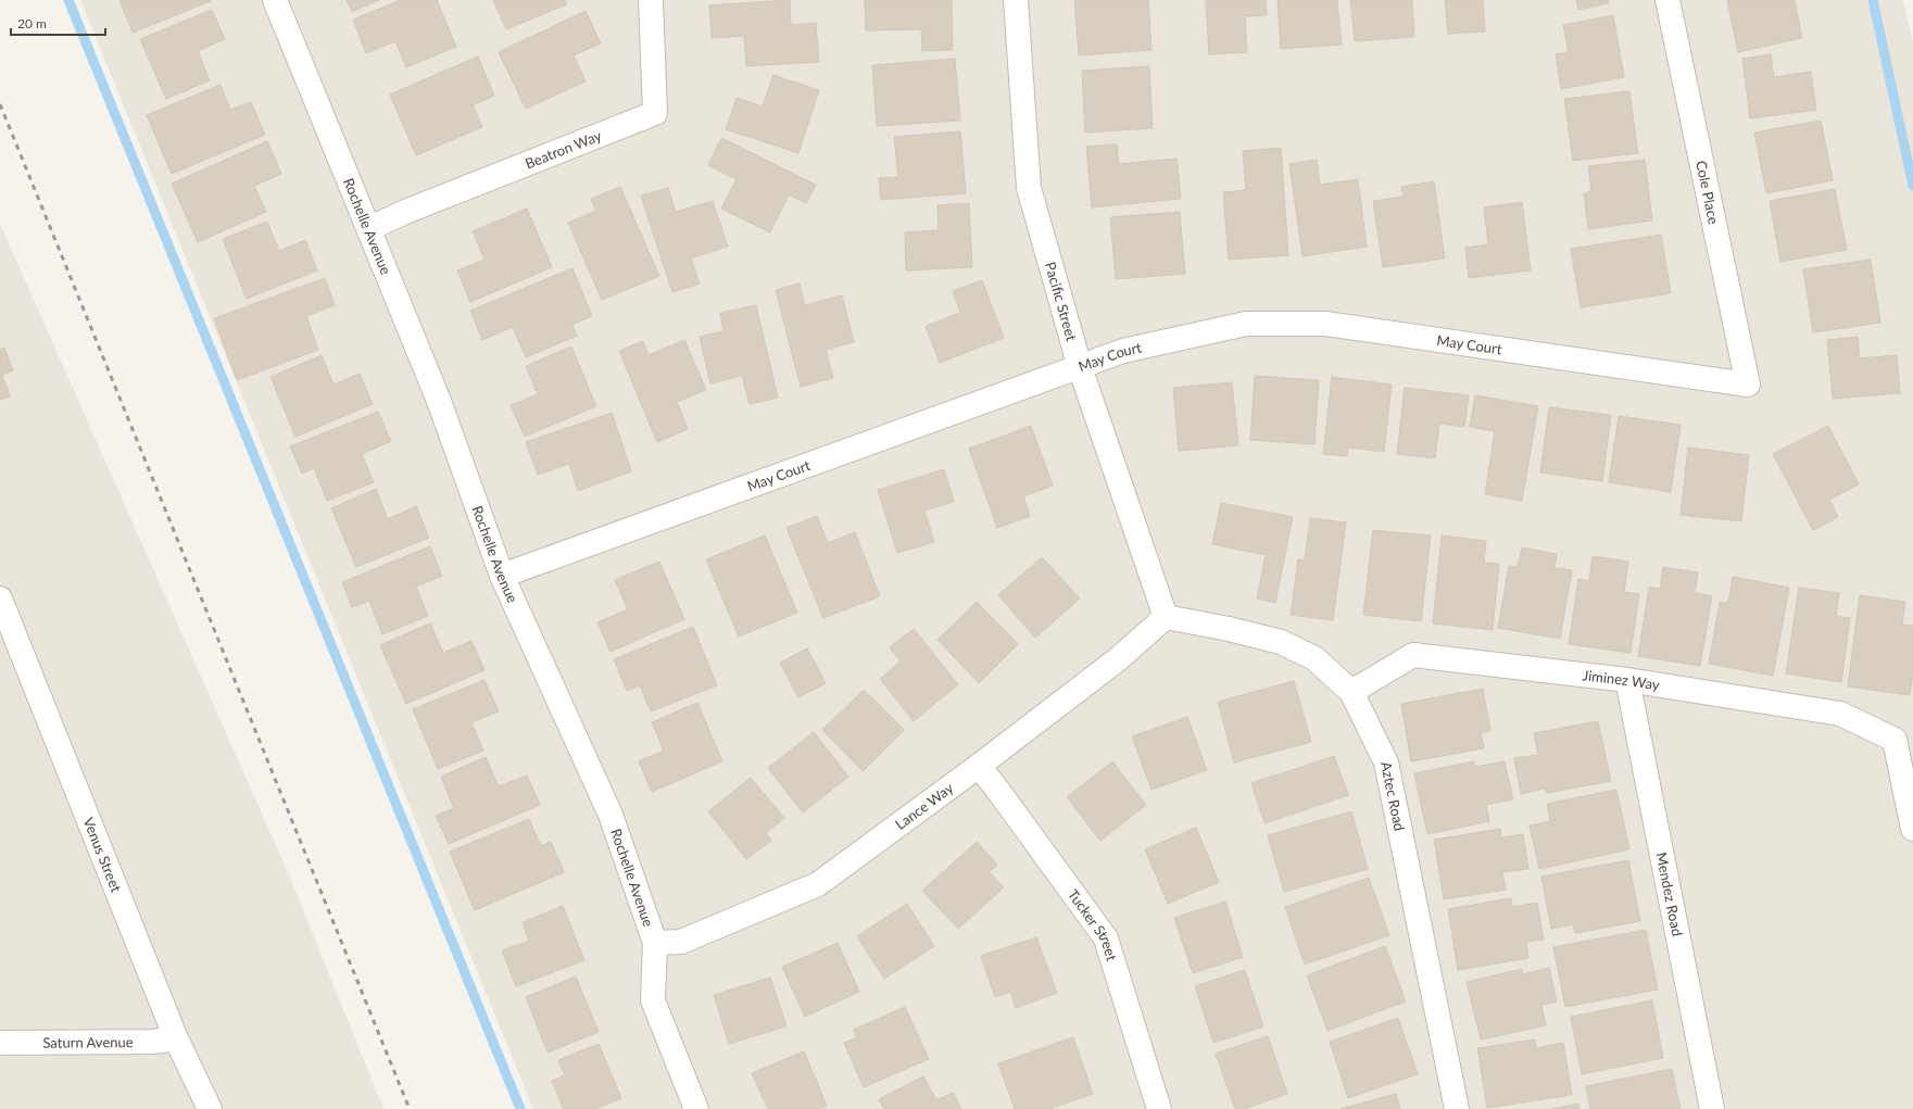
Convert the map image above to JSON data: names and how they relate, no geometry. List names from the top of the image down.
{
  "streets": {
    "street": [
      "Beatron Way",
      "Cole Place",
      "Rochelle Avenue",
      "Pacific Street",
      "May Court",
      "Jiminez Way",
      "Aztec Road",
      "Lance Way",
      "Venus Street",
      "Mendez Road",
      "Tucker Street",
      "Saturn Avenue"
    ]
  },
  "crossings": [
    ["Beatron Way", "Rochelle Avenue"],
    ["Cole Place", "May Court"],
    ["Rochelle Avenue", "May Court"],
    ["Rochelle Avenue", "Lance Way"],
    ["Pacific Street", "May Court"],
    ["Pacific Street", "Aztec Road"],
    ["Pacific Street", "Lance Way"],
    ["Jiminez Way", "Aztec Road"],
    ["Jiminez Way", "Mendez Road"],
    ["Aztec Road", "Lance Way"],
    ["Lance Way", "Tucker Street"],
    ["Venus Street", "Saturn Avenue"]
  ],
  "scale_bar": "20 m"
}
